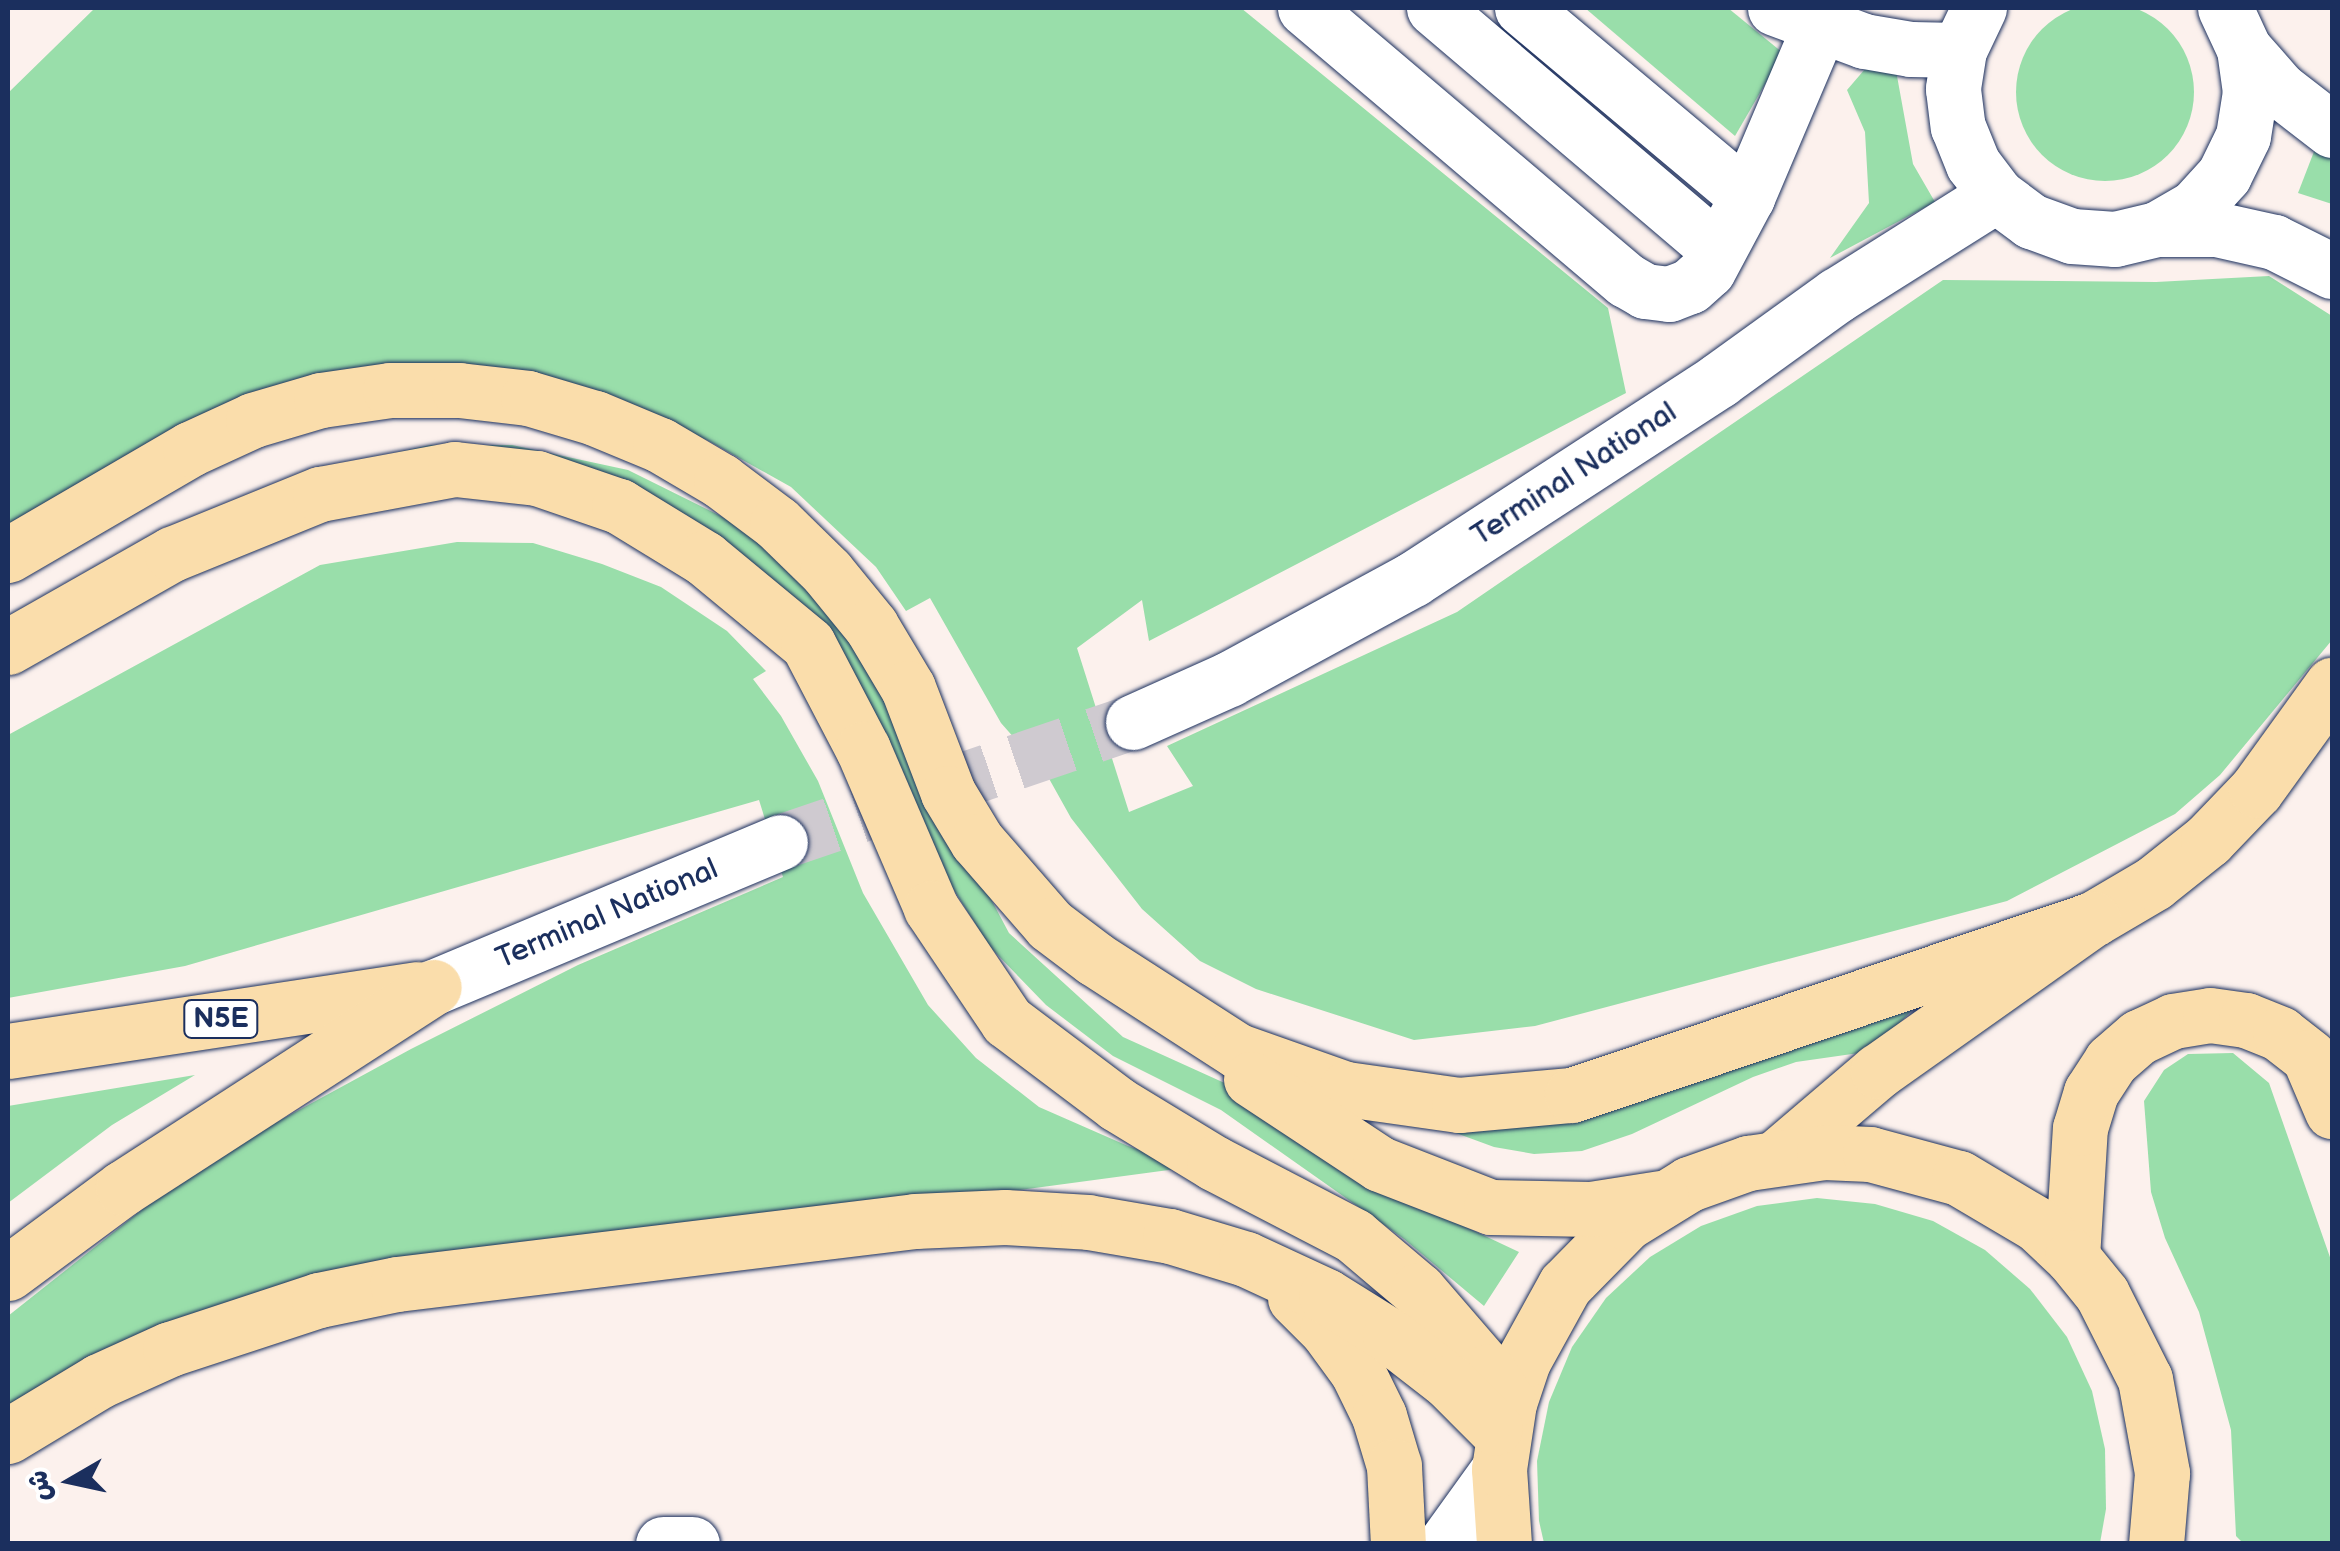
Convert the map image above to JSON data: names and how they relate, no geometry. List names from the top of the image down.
{
  "streets": {
    "main road": ["N5E"],
    "street": ["Terminal National"]
  },
  "crossings": [
    ["Terminal National", "N5E"]
  ],
  "north": "left"
}
